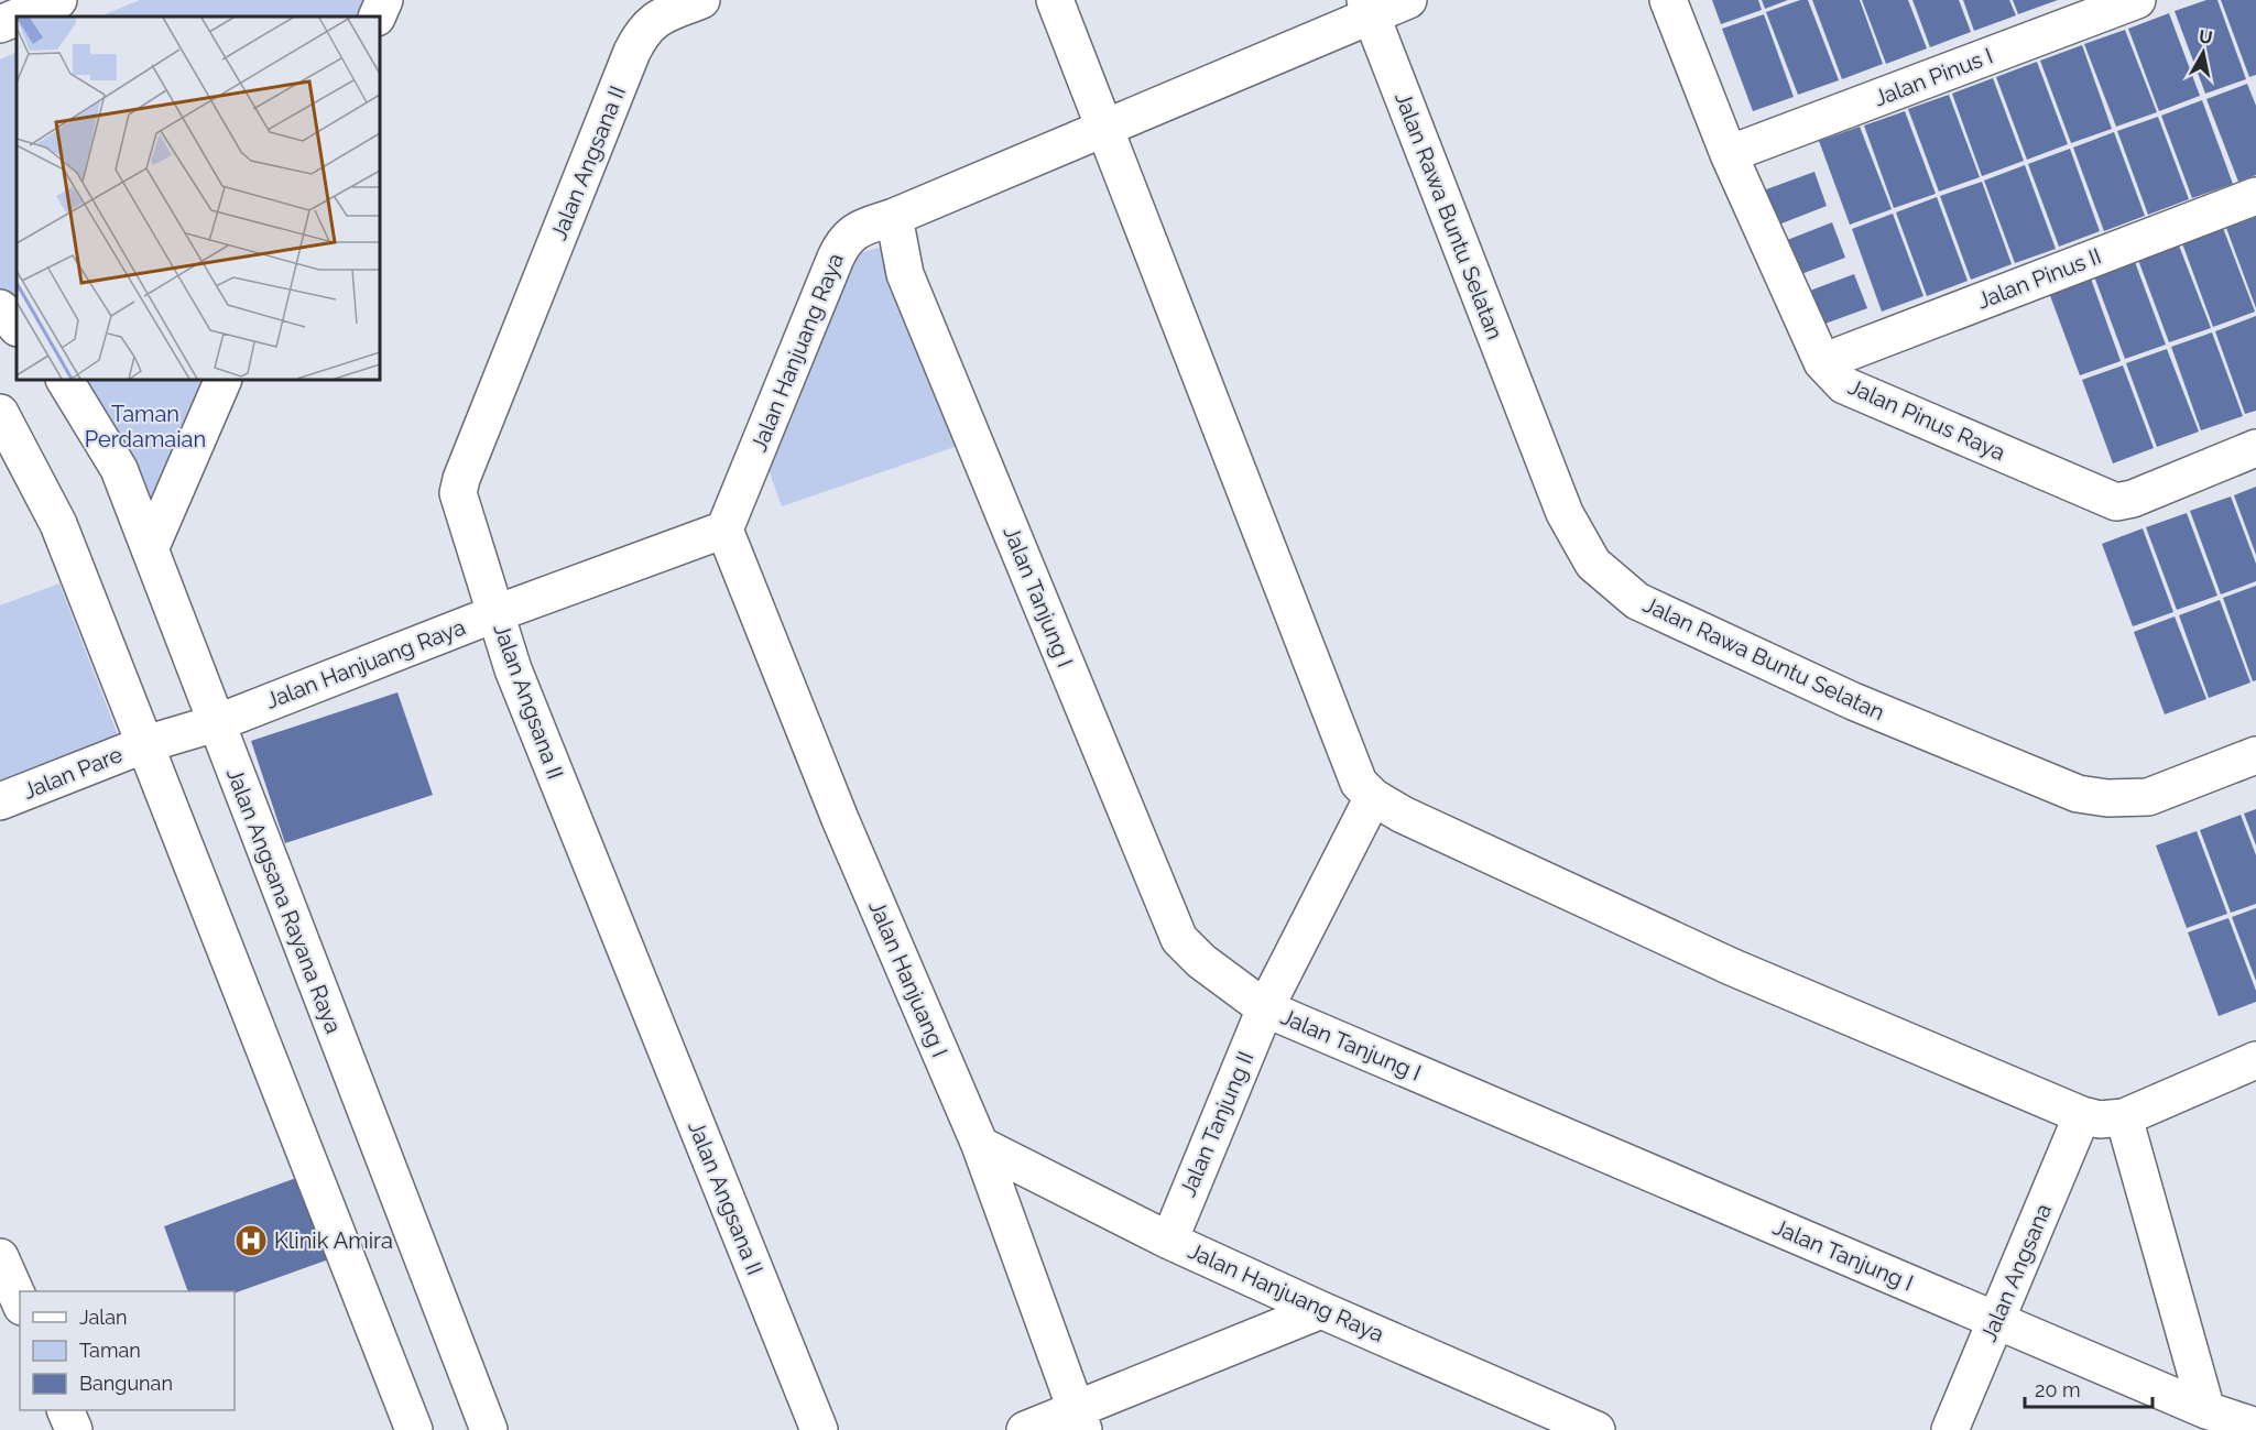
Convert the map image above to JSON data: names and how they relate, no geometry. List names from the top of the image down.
{
  "streets": {
    "street": [
      "Jalan Pinus I",
      "Jalan Angsana II",
      "Jalan Rawa Buntu Selatan",
      "Jalan Pinus II",
      "Jalan Hanjuang Raya",
      "Jalan Pinus Raya",
      "Jalan Tanjung I",
      "Jalan Pare",
      "Jalan Angsana Rayana Raya",
      "Jalan Hanjuang I",
      "Jalan Tanjung II",
      "Jalan Angsana"
    ]
  },
  "crossings": [
    ["Jalan Pinus I", "Jalan Pinus Raya"],
    ["Jalan Angsana II", "Jalan Hanjuang Raya"],
    ["Jalan Rawa Buntu Selatan", "Jalan Hanjuang Raya"],
    ["Jalan Pinus II", "Jalan Pinus Raya"],
    ["Jalan Hanjuang Raya", "Jalan Tanjung I"],
    ["Jalan Hanjuang Raya", "Jalan Pare"],
    ["Jalan Hanjuang Raya", "Jalan Angsana Rayana Raya"],
    ["Jalan Hanjuang Raya", "Jalan Hanjuang I"],
    ["Jalan Hanjuang Raya", "Jalan Tanjung II"],
    ["Jalan Tanjung I", "Jalan Tanjung II"],
    ["Jalan Tanjung I", "Jalan Angsana"]
  ],
  "parks": ["Taman Perdamaian"],
  "places": {
    "hospital": ["Klinik Amira"]
  },
  "legend": ["Jalan", "Taman", "Bangunan"],
  "scale_bar": "20 m",
  "north": "top"
}
